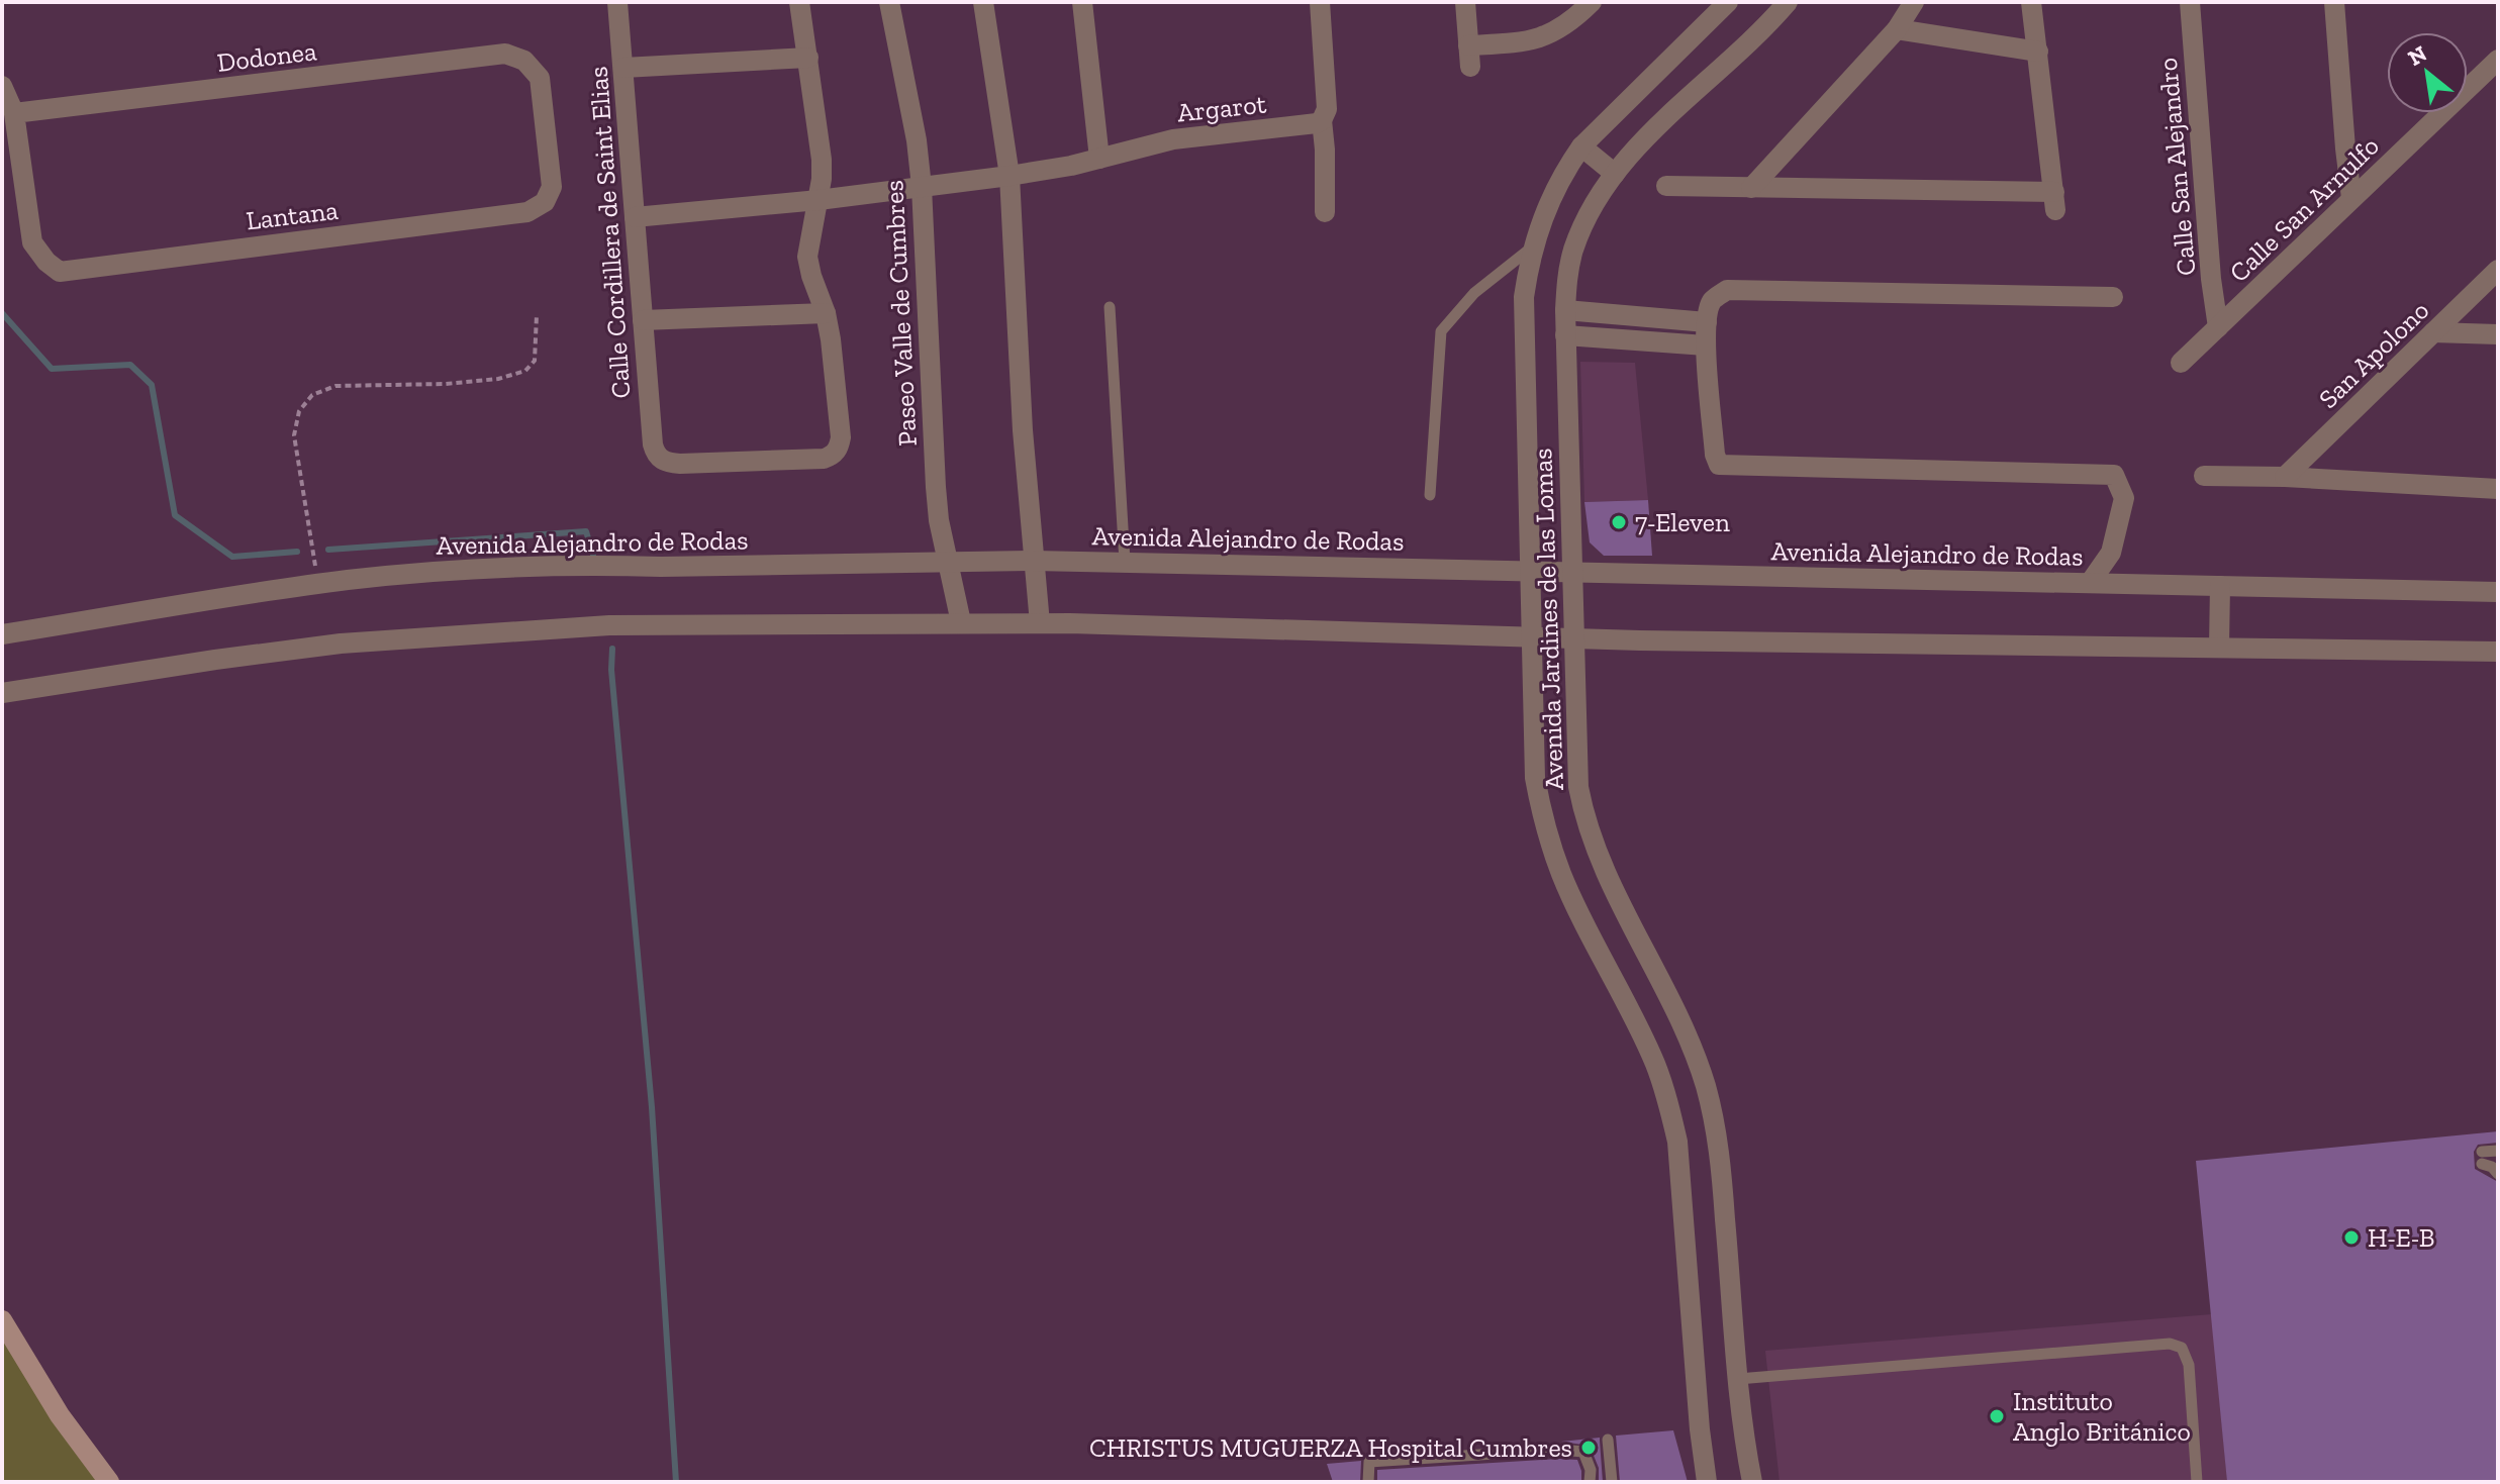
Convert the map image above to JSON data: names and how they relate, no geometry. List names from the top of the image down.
{
  "streets": {
    "street": [
      "Dodonea",
      "Argarot",
      "Calle San Alejandro",
      "Calle San Arnulfo",
      "Lantana",
      "Calle Cordillera de Saint Elias",
      "Paseo Valle de Cumbres",
      "San Apolono",
      "Avenida Alejandro de Rodas",
      "Avenida Jardines de las Lomas"
    ]
  },
  "crossings": [
    ["Dodonea", "Lantana"],
    ["Argarot", "Calle Cordillera de Saint Elias"],
    ["Argarot", "Paseo Valle de Cumbres"],
    ["Calle San Alejandro", "Calle San Arnulfo"],
    ["Paseo Valle de Cumbres", "Avenida Alejandro de Rodas"],
    ["Avenida Alejandro de Rodas", "Avenida Jardines de las Lomas"]
  ],
  "places": [
    "7-Eleven",
    "H-E-B",
    "Instituto Anglo Británico",
    "CHRISTUS MUGUERZA Hospital Cumbres"
  ],
  "north": "top left"
}
